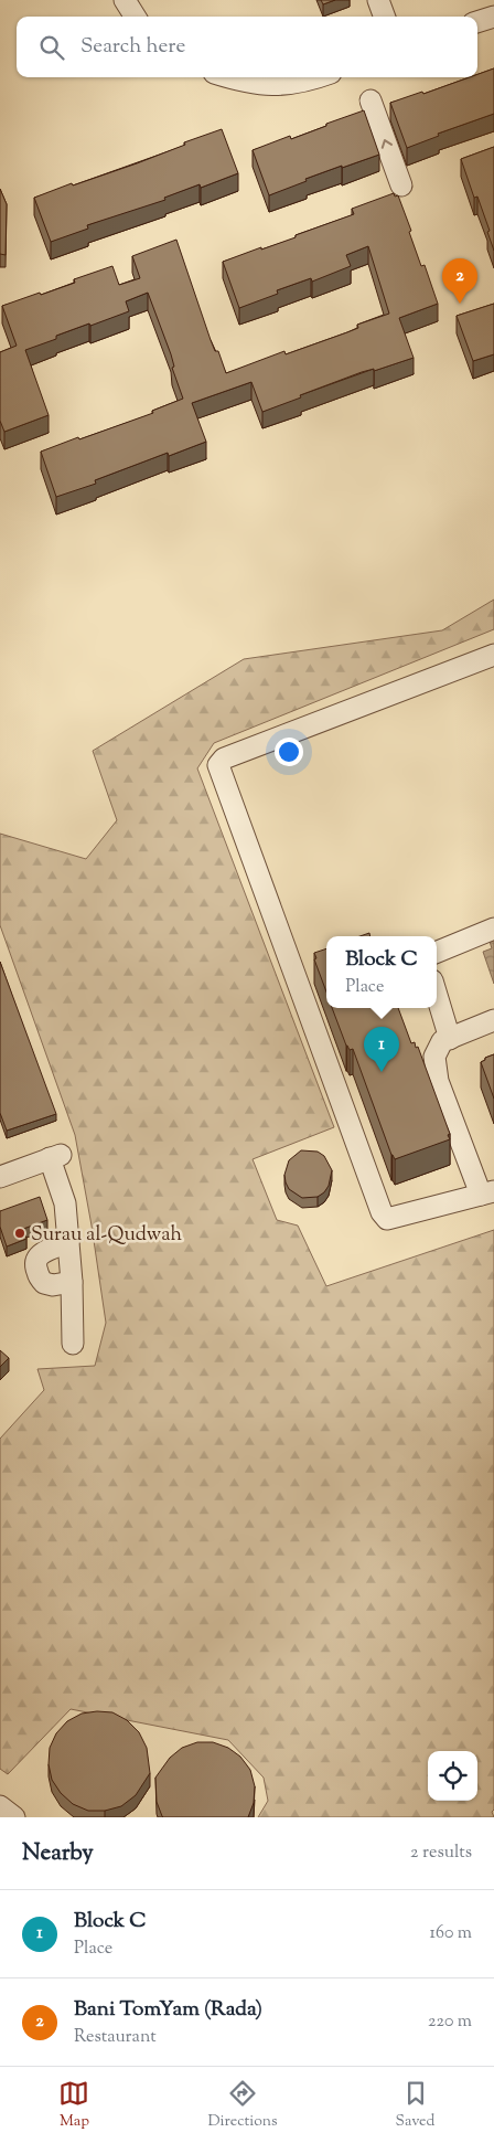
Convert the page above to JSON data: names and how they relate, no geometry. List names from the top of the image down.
{
  "places": ["Surau al-Qudwah"],
  "page": {
    "search": "Search here",
    "pins": ["2", "1"],
    "popup": ["Block C", "Place"],
    "heading": ["Nearby", "2 results"],
    "list": [
      {
        "mark": "1",
        "name": "Block C",
        "note": "Place",
        "value": "160 m"
      },
      {
        "mark": "2",
        "name": "Bani TomYam (Rada)",
        "note": "Restaurant",
        "value": "220 m"
      }
    ],
    "nav": ["Map", "Directions", "Saved"]
  }
}
